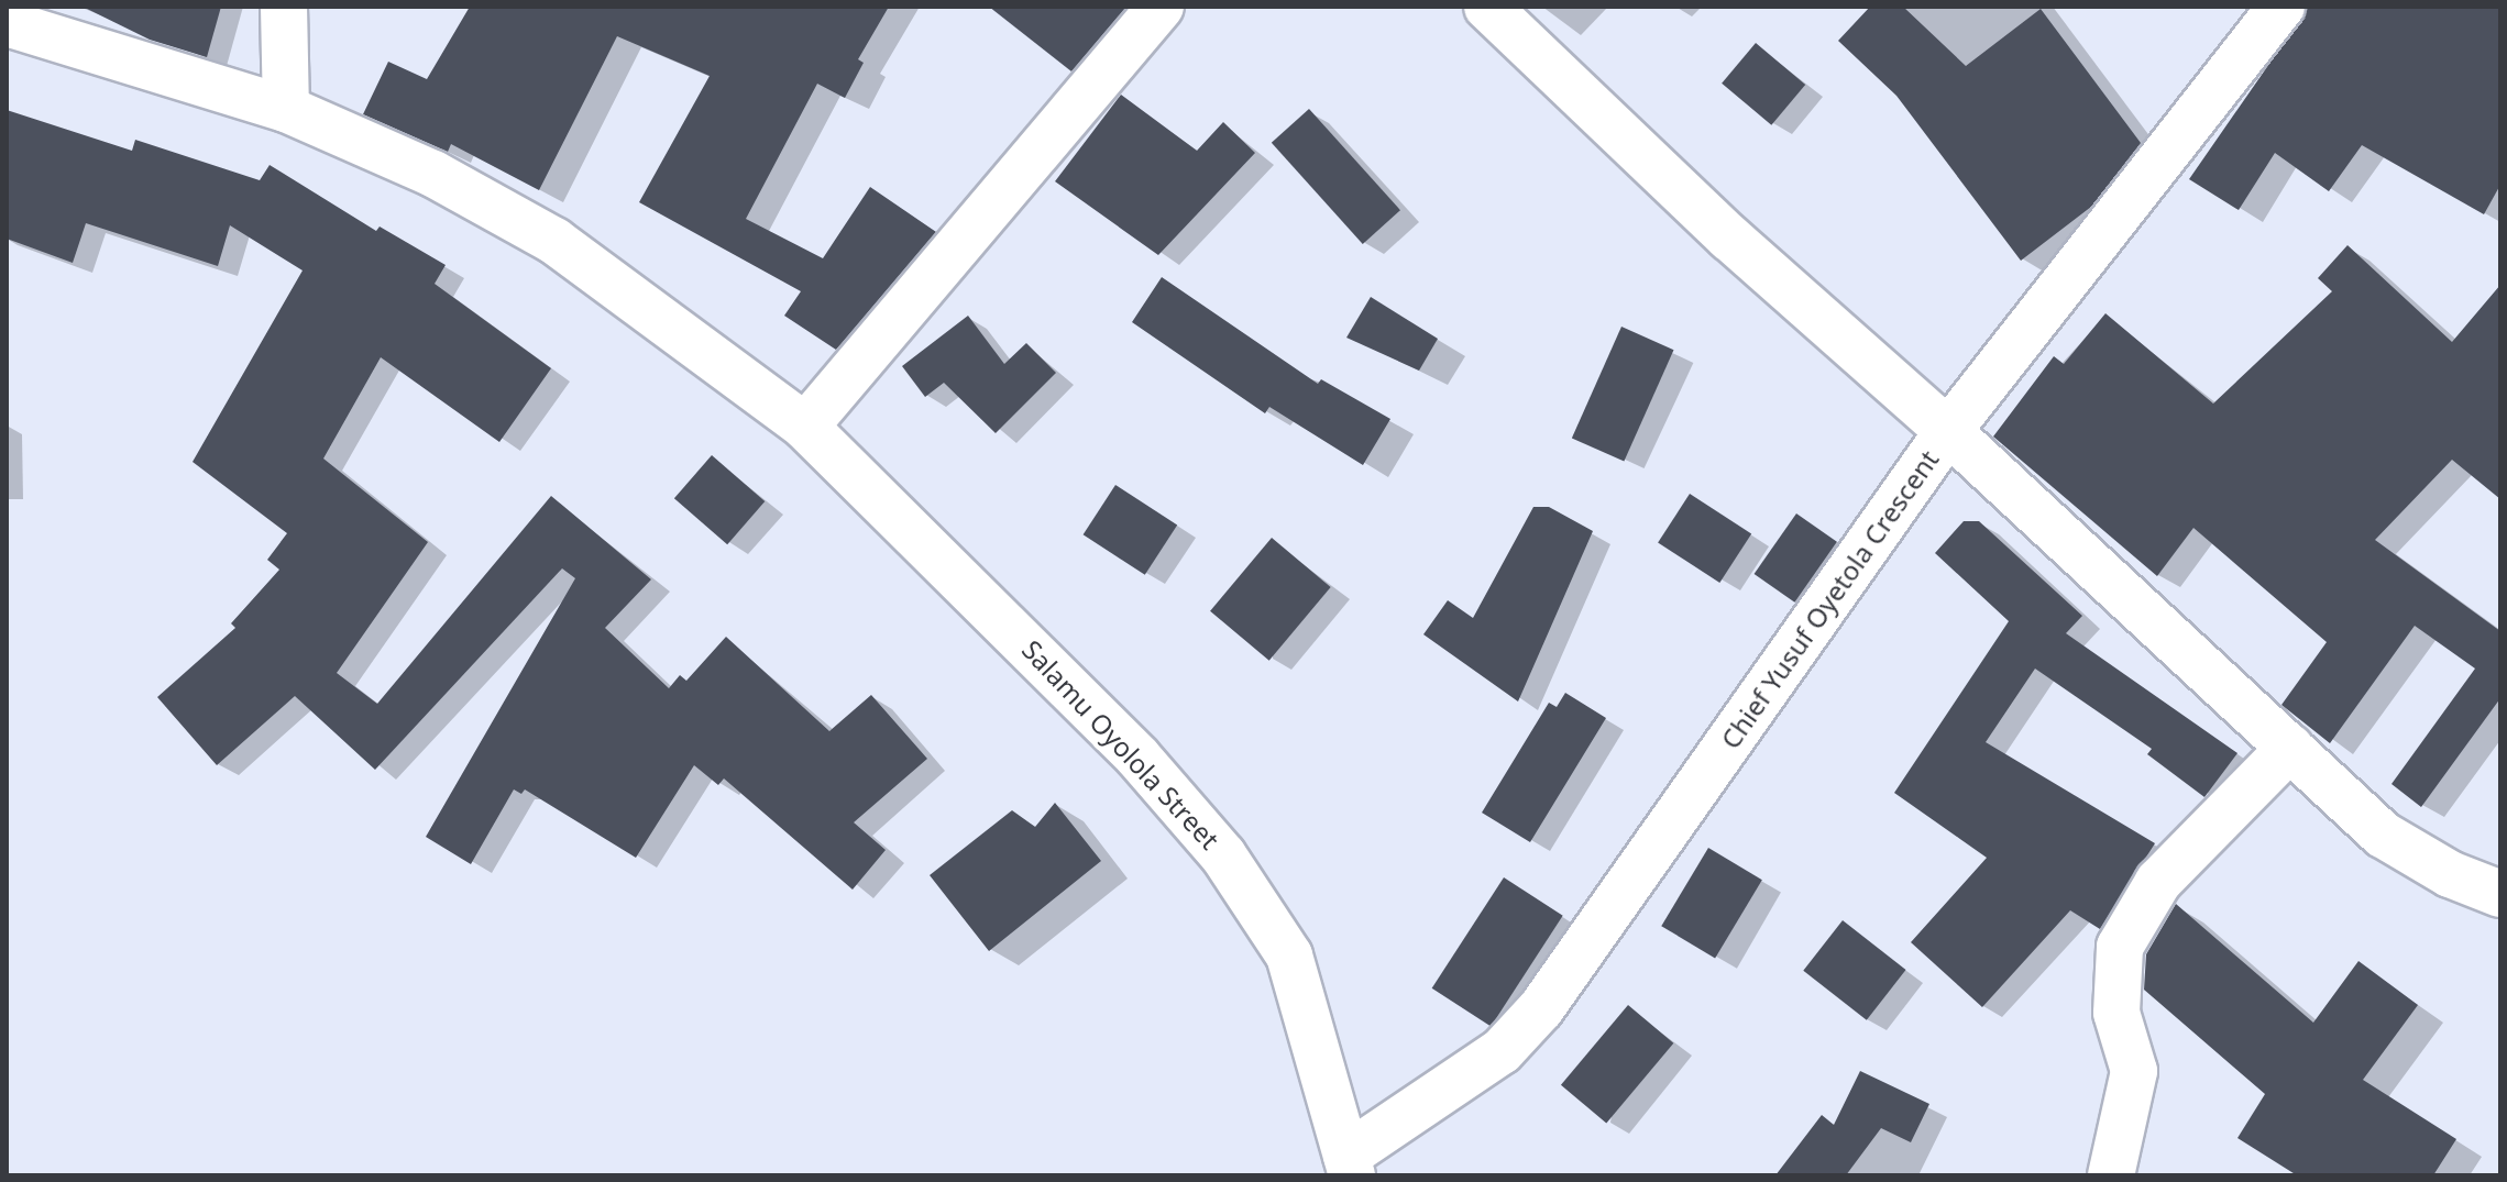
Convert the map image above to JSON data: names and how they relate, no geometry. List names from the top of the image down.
{
  "streets": {
    "street": ["Chief Yusuf Oyetola Crescent", "Salamu Oyolola Street"]
  },
  "crossings": [
    ["Chief Yusuf Oyetola Crescent", "Salamu Oyolola Street"]
  ]
}
